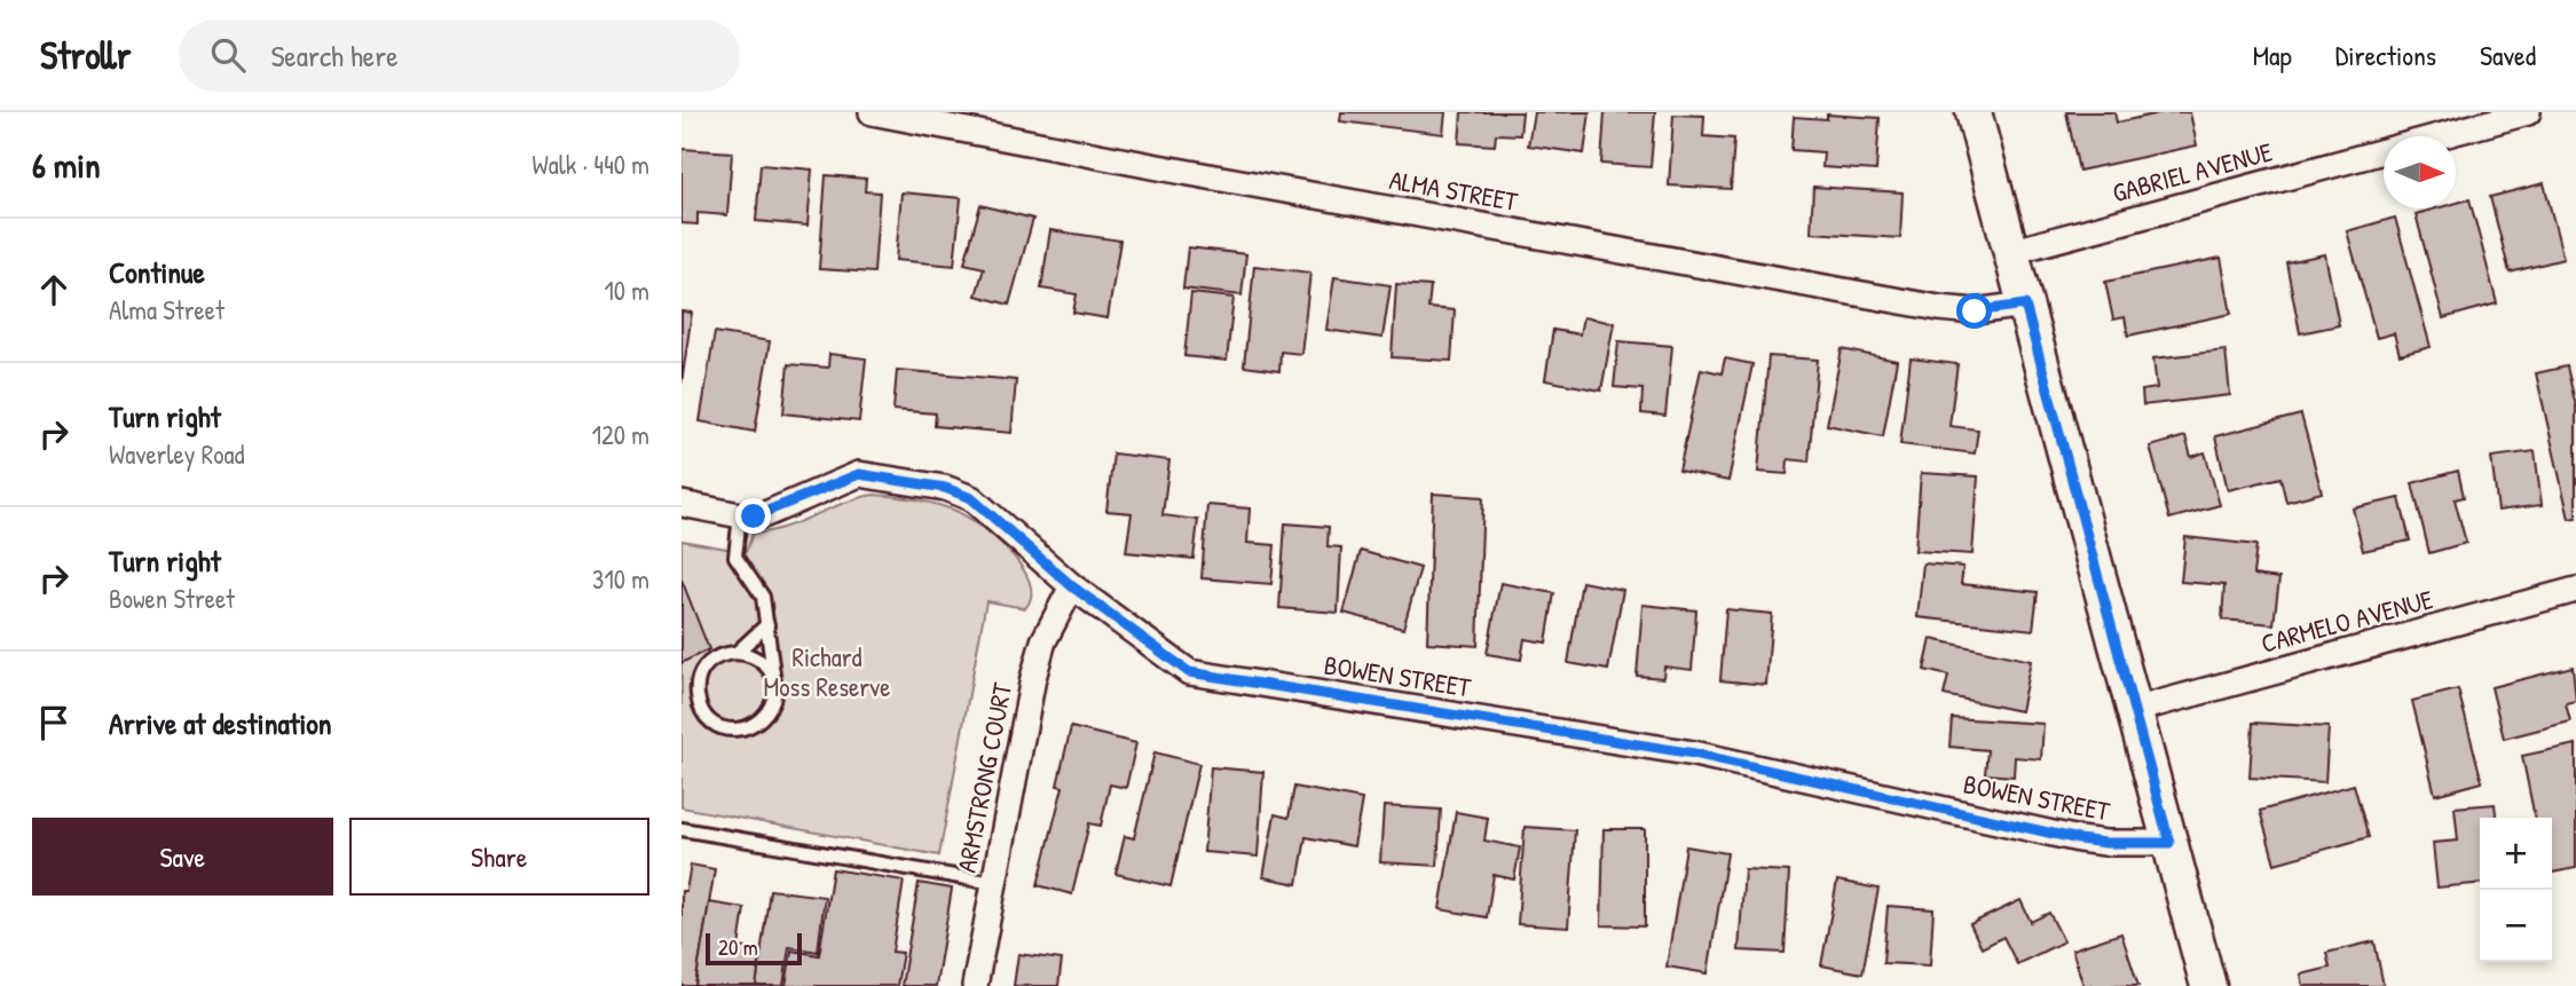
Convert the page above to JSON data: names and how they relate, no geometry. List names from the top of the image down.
{
  "streets": {
    "street": [
      "GABRIEL AVENUE",
      "ALMA STREET",
      "CARMELO AVENUE",
      "BOWEN STREET",
      "ARMSTRONG COURT"
    ]
  },
  "crossings": [
    ["BOWEN STREET", "ARMSTRONG COURT"]
  ],
  "parks": ["Richard Moss Reserve"],
  "scale_bar": "20 m",
  "north": "right",
  "page": {
    "header": "Strollr",
    "search": "Search here",
    "nav": ["Map", "Directions", "Saved"],
    "heading": ["6 min", "Walk · 440 m"],
    "list": [
      ["Continue", "Alma Street", "10 m"],
      ["Turn right", "Waverley Road", "120 m"],
      ["Turn right", "Bowen Street", "310 m"],
      "Arrive at destination"
    ],
    "buttons": ["Save", "Share"],
    "map_buttons": ["+", "−"],
    "scale": "20 m"
  }
}
